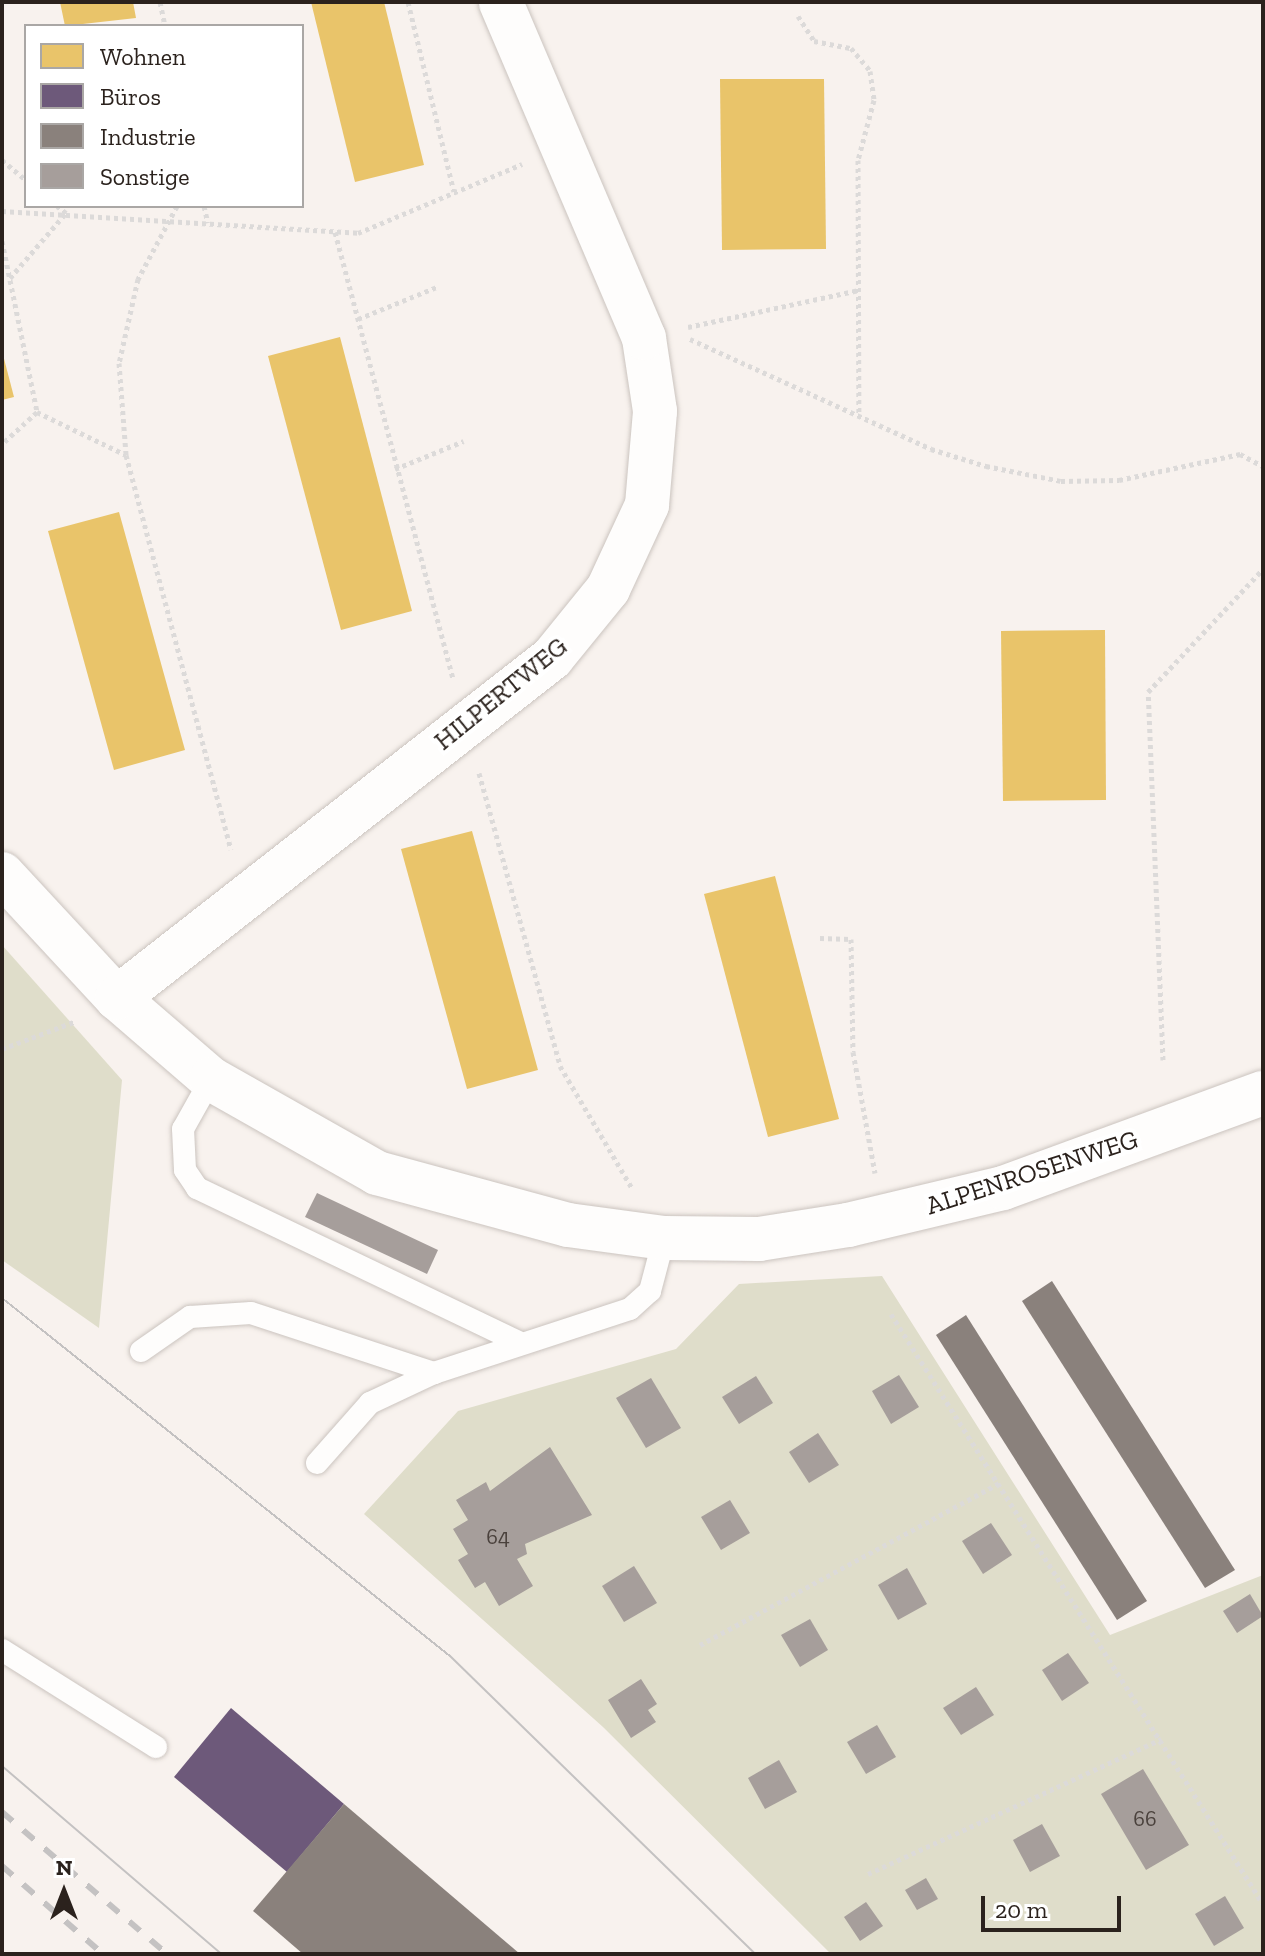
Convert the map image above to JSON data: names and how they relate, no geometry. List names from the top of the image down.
{
  "streets": {
    "street": ["HILPERTWEG", "ALPENROSENWEG"]
  },
  "crossings": [
    ["HILPERTWEG", "ALPENROSENWEG"]
  ],
  "house_numbers": ["64", "66"],
  "legend": [
    "Wohnen",
    "Büros",
    "Industrie",
    "Sonstige"
  ],
  "scale_bar": "20 m",
  "north": "top"
}
